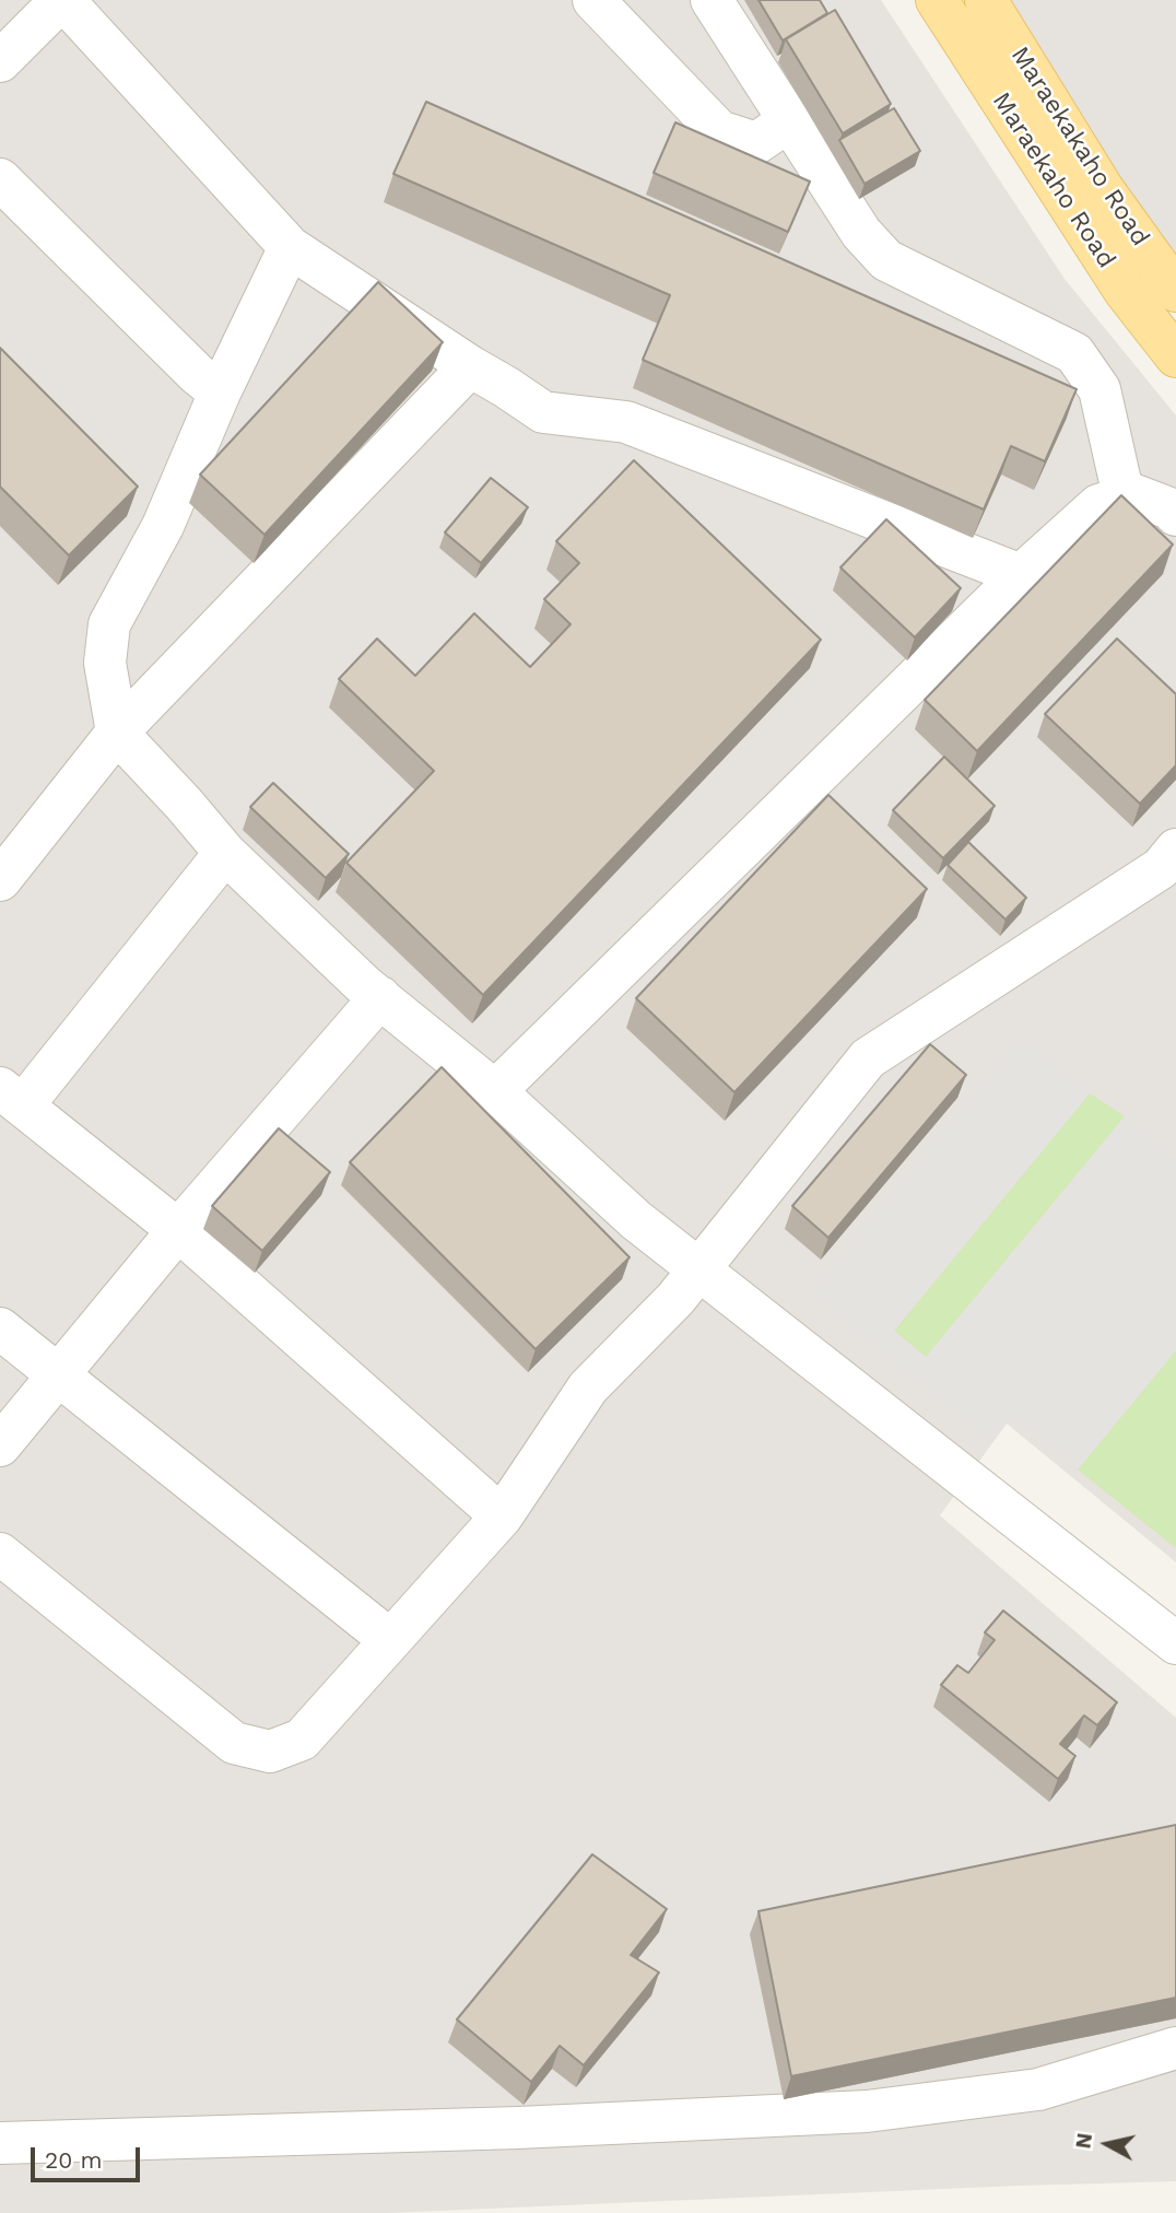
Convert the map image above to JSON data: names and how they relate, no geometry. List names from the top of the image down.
{
  "streets": {
    "main road": ["Maraekakaho Road", "Maraekaho Road"]
  },
  "scale_bar": "20 m",
  "north": "left"
}
